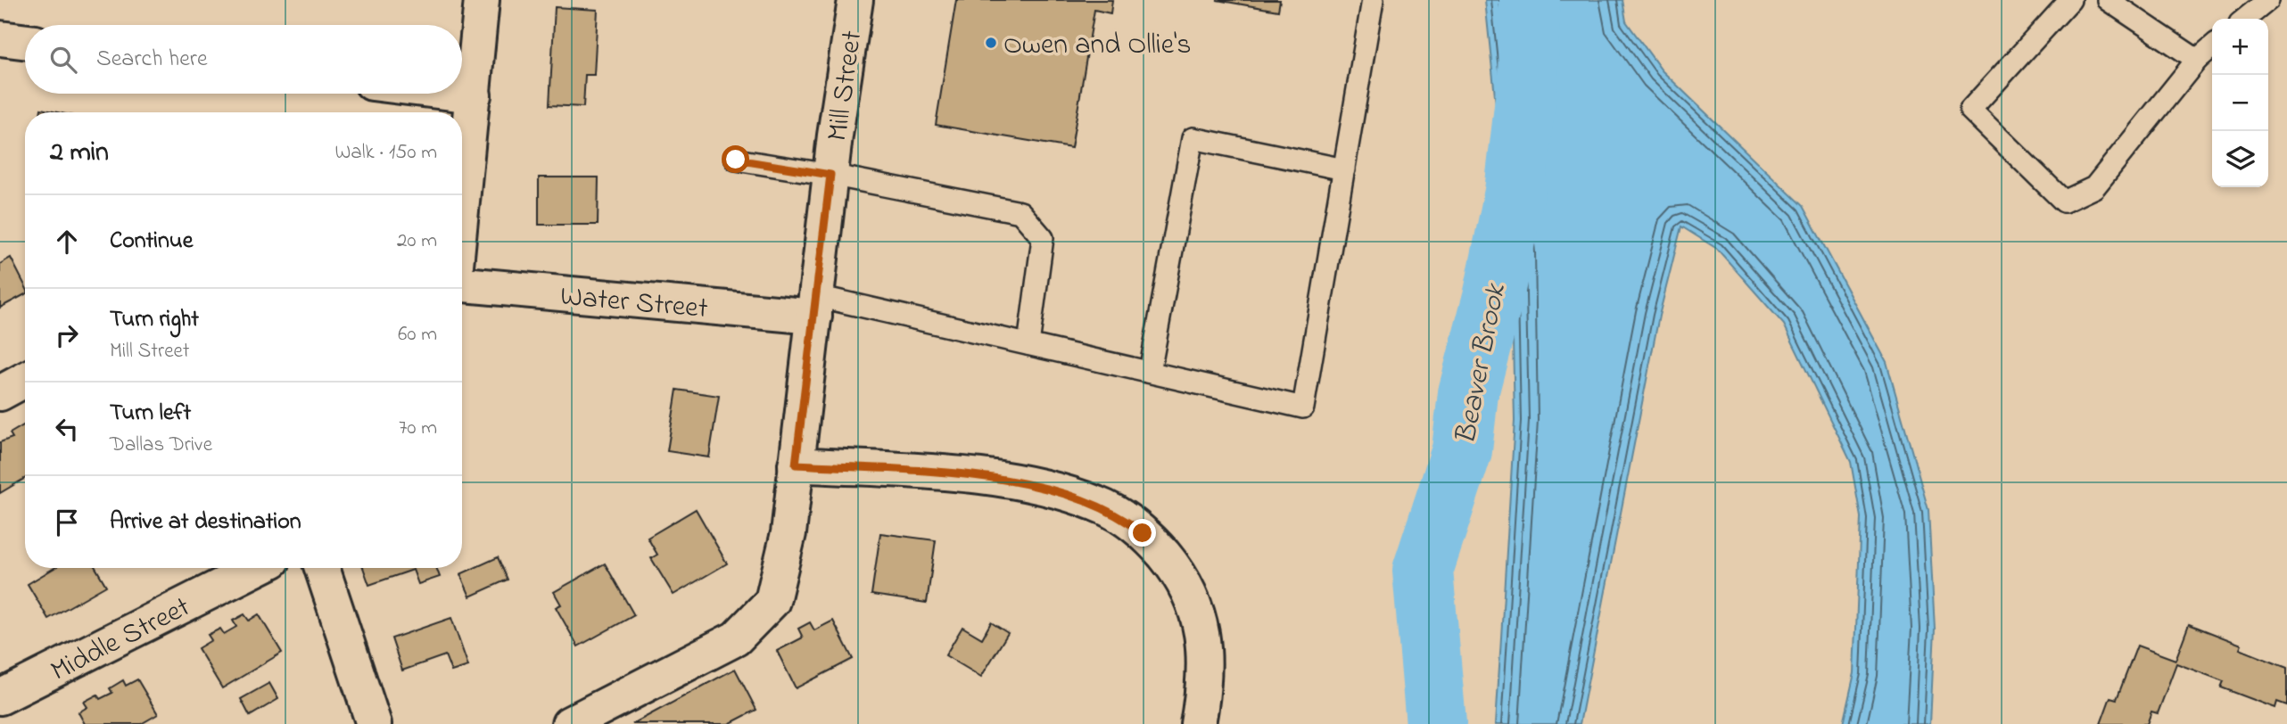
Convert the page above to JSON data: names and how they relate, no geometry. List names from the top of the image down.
{
  "streets": {
    "street": ["Mill Street", "Water Street", "Middle Street"]
  },
  "crossings": [
    ["Mill Street", "Water Street"]
  ],
  "water": ["Beaver Brook"],
  "places": ["Owen and Ollie's"],
  "page": {
    "map_buttons": ["+", "−"],
    "search": "Search here",
    "heading": ["2 min", "Walk · 150 m"],
    "list": [
      ["Continue", "20 m"],
      ["Turn right", "Mill Street", "60 m"],
      ["Turn left", "Dallas Drive", "70 m"],
      "Arrive at destination"
    ]
  }
}
